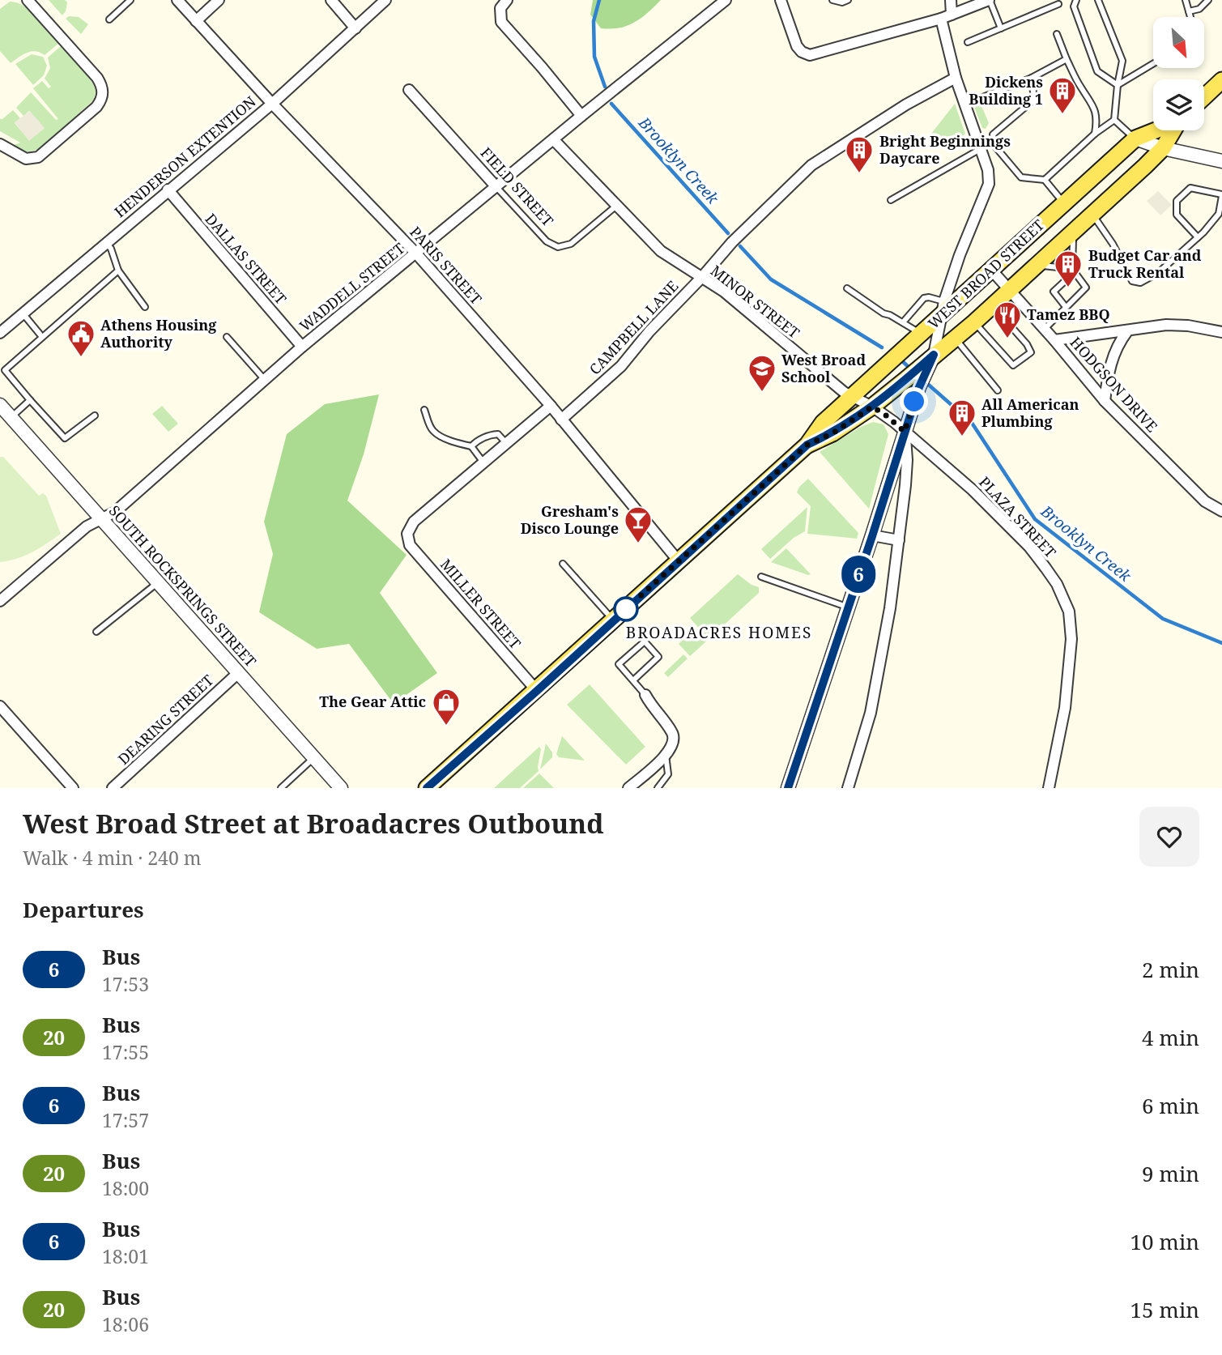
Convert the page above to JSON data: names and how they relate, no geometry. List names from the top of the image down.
{
  "streets": {
    "main road": ["WEST BROAD STREET"],
    "street": [
      "HENDERSON EXTENTION",
      "FIELD STREET",
      "DALLAS STREET",
      "PARIS STREET",
      "WADDELL STREET",
      "MINOR STREET",
      "CAMPBELL LANE",
      "HODGSON DRIVE",
      "PLAZA STREET",
      "SOUTH ROCKSPRINGS STREET",
      "MILLER STREET",
      "DEARING STREET"
    ]
  },
  "crossings": [
    ["HENDERSON EXTENTION", "DALLAS STREET"],
    ["HENDERSON EXTENTION", "PARIS STREET"],
    ["FIELD STREET", "WADDELL STREET"],
    ["FIELD STREET", "MINOR STREET"],
    ["DALLAS STREET", "WADDELL STREET"],
    ["PARIS STREET", "WEST BROAD STREET"],
    ["PARIS STREET", "WADDELL STREET"],
    ["PARIS STREET", "CAMPBELL LANE"],
    ["WEST BROAD STREET", "MINOR STREET"],
    ["WEST BROAD STREET", "HODGSON DRIVE"],
    ["WEST BROAD STREET", "PLAZA STREET"],
    ["WEST BROAD STREET", "MILLER STREET"],
    ["WADDELL STREET", "MINOR STREET"],
    ["WADDELL STREET", "SOUTH ROCKSPRINGS STREET"],
    ["MINOR STREET", "CAMPBELL LANE"],
    ["MINOR STREET", "PLAZA STREET"],
    ["SOUTH ROCKSPRINGS STREET", "DEARING STREET"]
  ],
  "districts": ["BROADACRES HOMES"],
  "water": ["Brooklyn Creek"],
  "places": {
    "building": [
      "Dickens Building 1",
      "Bright Beginnings Daycare",
      "Budget Car and Truck Rental",
      "All American Plumbing"
    ],
    "restaurant": ["Tamez BBQ"],
    "public building": ["Athens Housing Authority"],
    "school or university": ["West Broad School"],
    "bar": ["Gresham's Disco Lounge"],
    "shop": ["The Gear Attic"]
  },
  "lines": ["bus line 6"],
  "north": "bottom right",
  "page": {
    "on_map": "6",
    "heading": [
      ["West Broad Street at Broadacres Outbound", "Walk · 4 min · 240 m"],
      "Departures"
    ],
    "list": [
      {
        "mark": "6",
        "name": "Bus",
        "note": "17:53",
        "value": "2 min"
      },
      {
        "mark": "20",
        "name": "Bus",
        "note": "17:55",
        "value": "4 min"
      },
      {
        "mark": "6",
        "name": "Bus",
        "note": "17:57",
        "value": "6 min"
      },
      {
        "mark": "20",
        "name": "Bus",
        "note": "18:00",
        "value": "9 min"
      },
      {
        "mark": "6",
        "name": "Bus",
        "note": "18:01",
        "value": "10 min"
      },
      {
        "mark": "20",
        "name": "Bus",
        "note": "18:06",
        "value": "15 min"
      }
    ]
  }
}
